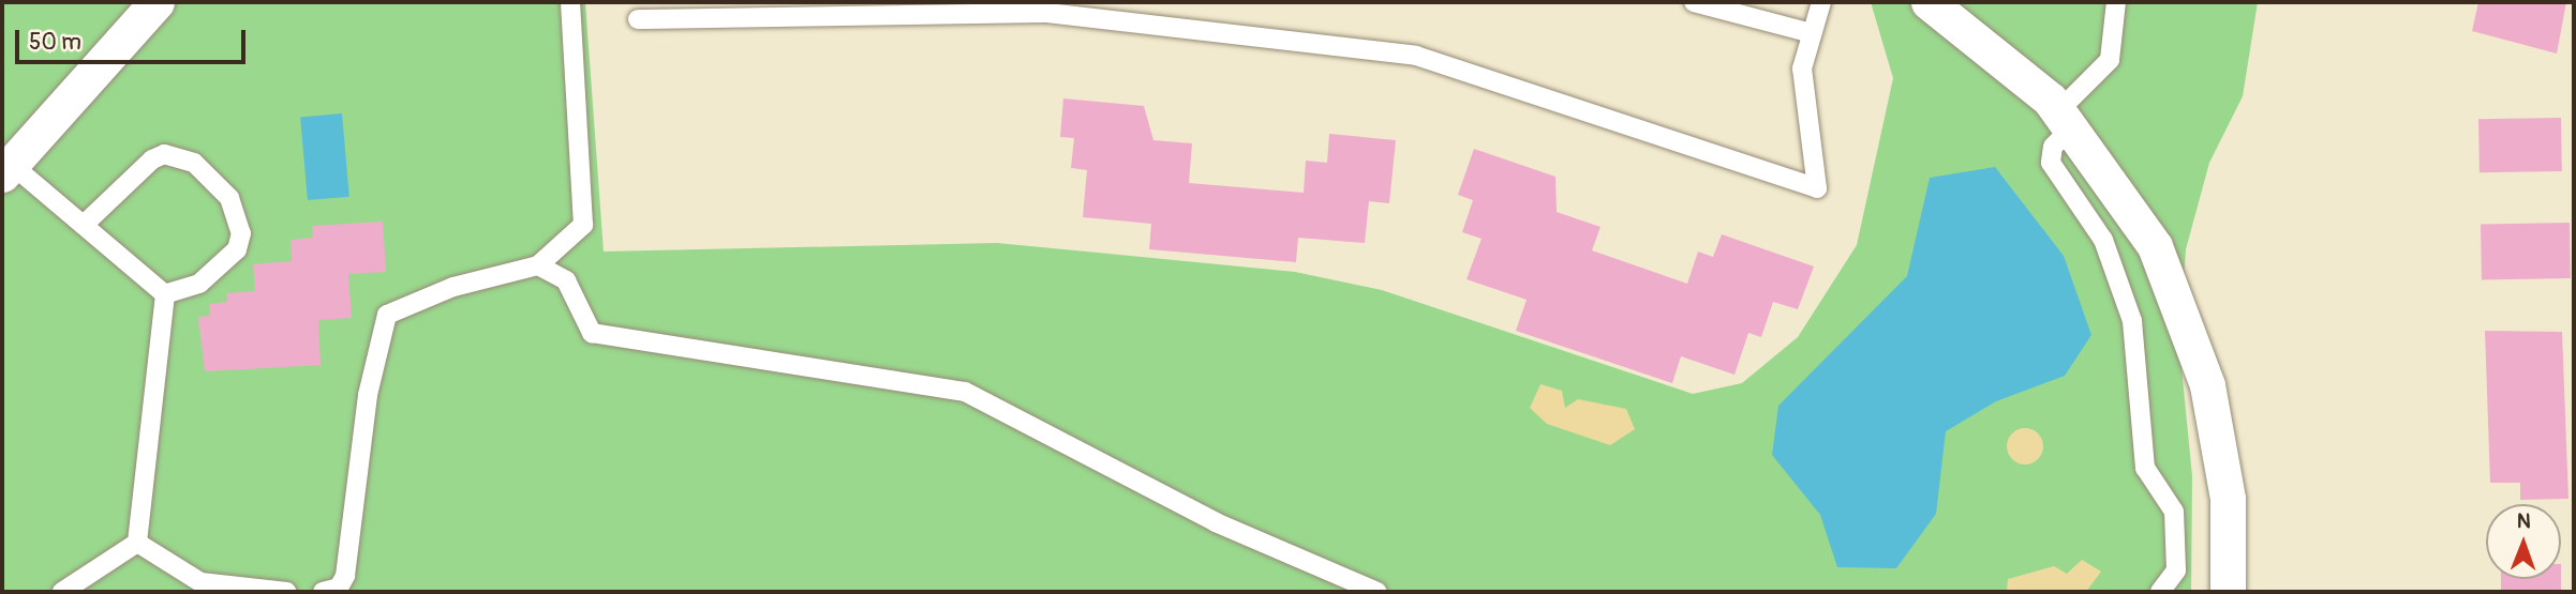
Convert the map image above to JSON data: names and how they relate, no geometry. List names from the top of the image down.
{
  "scale_bar": "50 m",
  "north": "top"
}
